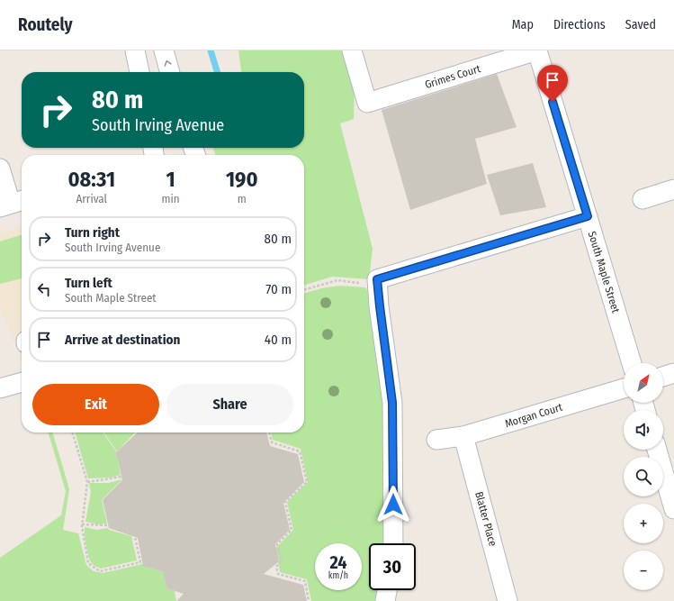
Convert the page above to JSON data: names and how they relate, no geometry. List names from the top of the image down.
{
  "streets": {
    "street": [
      "Grimes Court",
      "South Maple Street",
      "Morgan Court",
      "Blatter Place"
    ]
  },
  "crossings": [
    ["Grimes Court", "South Maple Street"],
    ["Morgan Court", "Blatter Place"]
  ],
  "north": "top right",
  "page": {
    "header": "Routely",
    "nav": ["Map", "Directions", "Saved"],
    "turn": ["80 m", "South Irving Avenue"],
    "eta": [
      "08:31",
      "Arrival",
      "1",
      "min",
      "190",
      "m"
    ],
    "list": [
      {
        "name": "Turn right",
        "note": "South Irving Avenue",
        "value": "80 m"
      },
      {
        "name": "Turn left",
        "note": "South Maple Street",
        "value": "70 m"
      },
      {
        "name": "Arrive at destination",
        "value": "40 m"
      }
    ],
    "map_buttons": ["+", "−"],
    "buttons": ["Exit", "Share"],
    "speed": "24 km/h",
    "limit": "30"
  }
}
